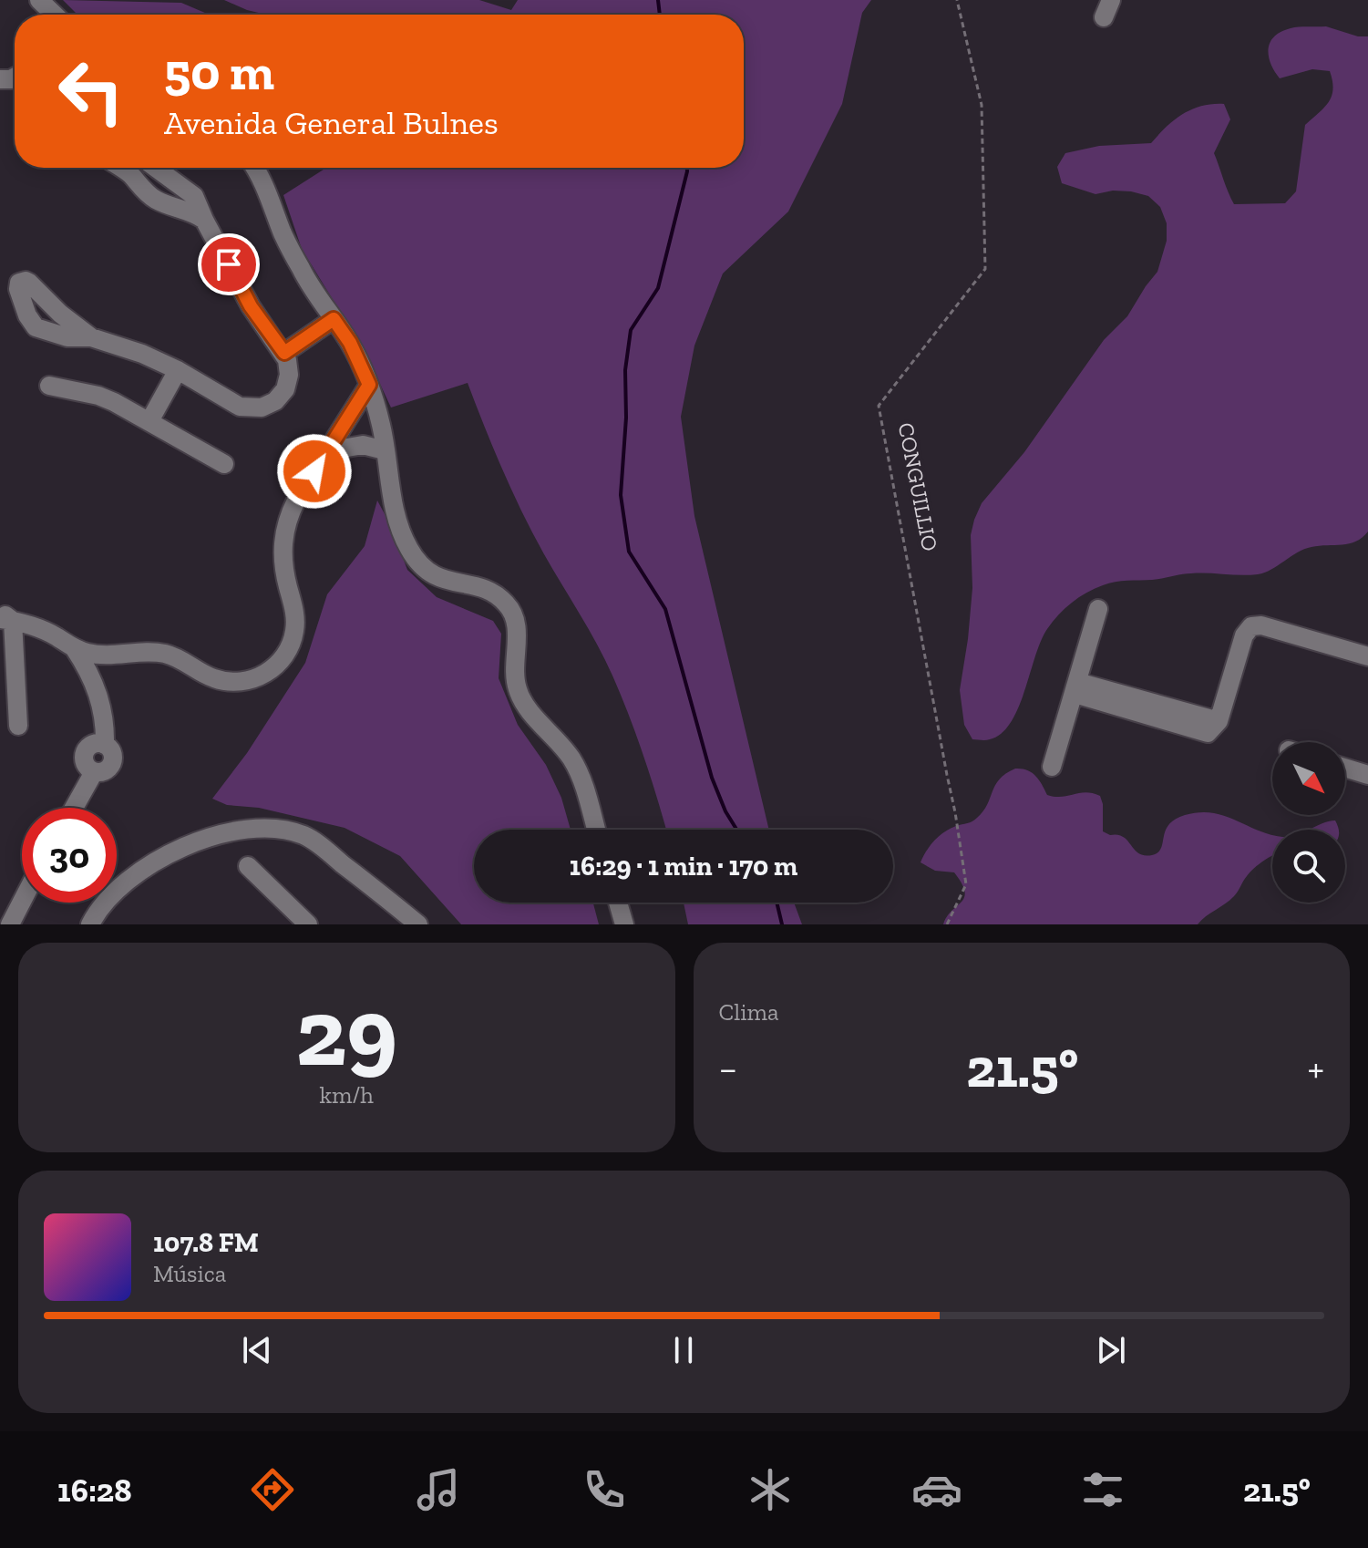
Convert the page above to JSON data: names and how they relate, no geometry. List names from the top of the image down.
{
  "streets": {
    "path": ["CONGUILLIO"]
  },
  "north": "bottom right",
  "page": {
    "turn": ["50 m", "Avenida General Bulnes"],
    "limit": "30",
    "trip": "16:29 · 1 min · 170 m",
    "tile": [
      ["29", "km/h"],
      "Clima"
    ],
    "heat": ["−", "21.5°", "+"],
    "song": ["107.8 FM", "Música"],
    "tabs": ["16:28", "21.5°"]
  }
}
